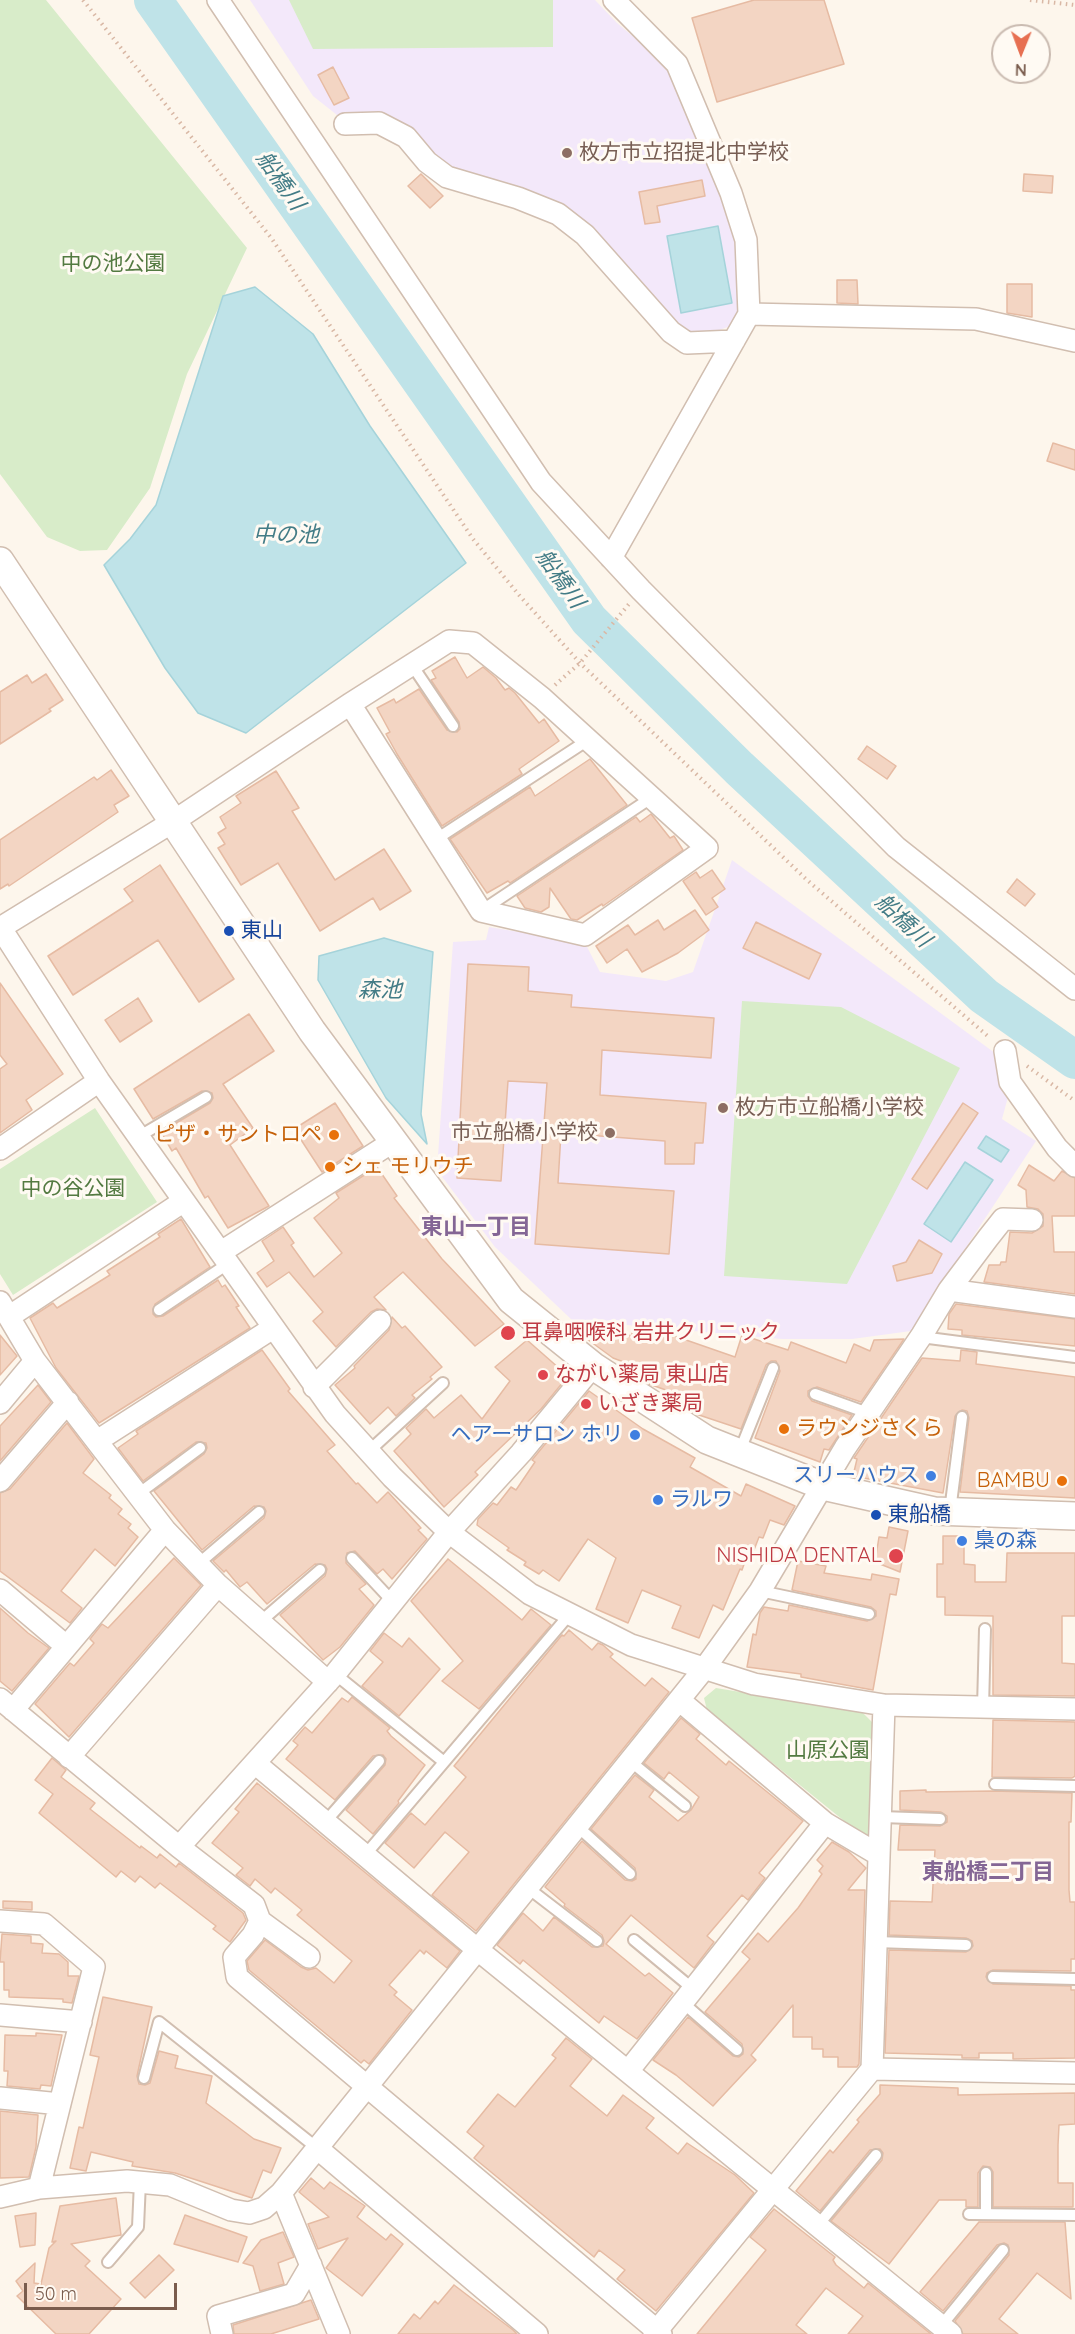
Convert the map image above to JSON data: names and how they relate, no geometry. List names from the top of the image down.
{
  "districts": ["東山一丁目", "東船橋二丁目"],
  "water": ["船橋川", "中の池", "森池"],
  "parks": ["中の池公園", "中の谷公園", "山原公園"],
  "places": [
    "枚方市立招提北中学校",
    "東山",
    "枚方市立船橋小学校",
    "市立船橋小学校",
    "ピザ・サントロペ",
    "シェ モリウチ",
    "耳鼻咽喉科 岩井クリニック",
    "ながい薬局 東山店",
    "いざき薬局",
    "ラウンジさくら",
    "ヘアーサロン ホリ",
    "スリーハウス",
    "BAMBU",
    "ラルワ",
    "東船橋",
    "梟の森",
    "NISHIDA DENTAL"
  ],
  "scale_bar": "50 m",
  "north": "bottom"
}
